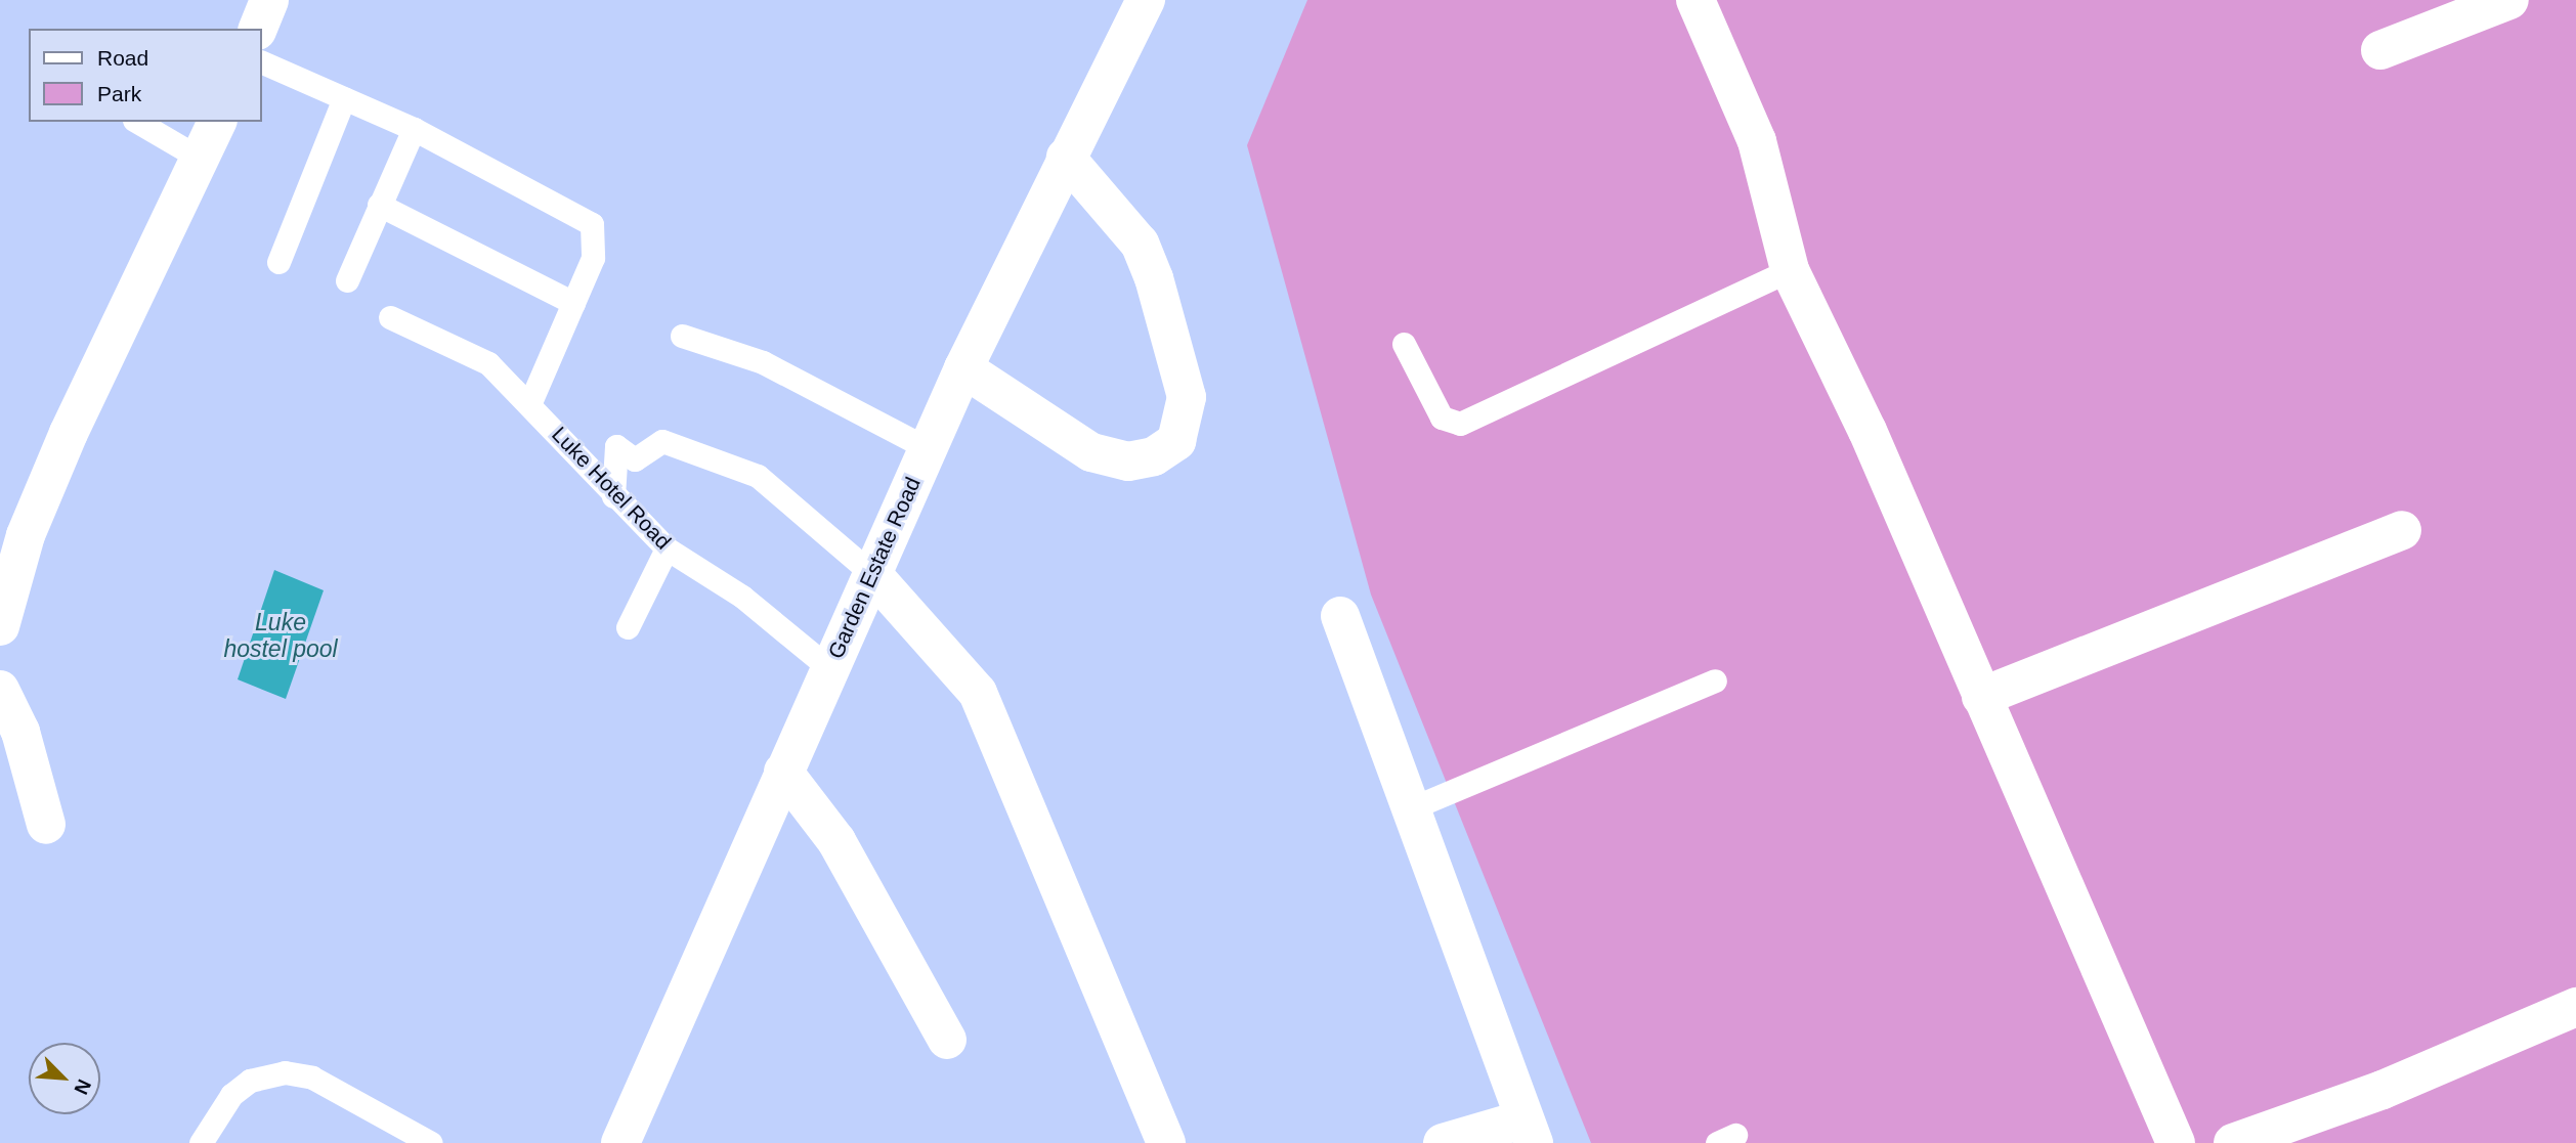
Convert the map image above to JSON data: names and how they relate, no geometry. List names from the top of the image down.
{
  "streets": {
    "street": ["Garden Estate Road"],
    "lane": ["Luke Hotel Road"]
  },
  "crossings": [
    ["Luke Hotel Road", "Garden Estate Road"]
  ],
  "water": ["Luke hostel pool"],
  "legend": ["Road", "Park"],
  "north": "bottom right"
}
